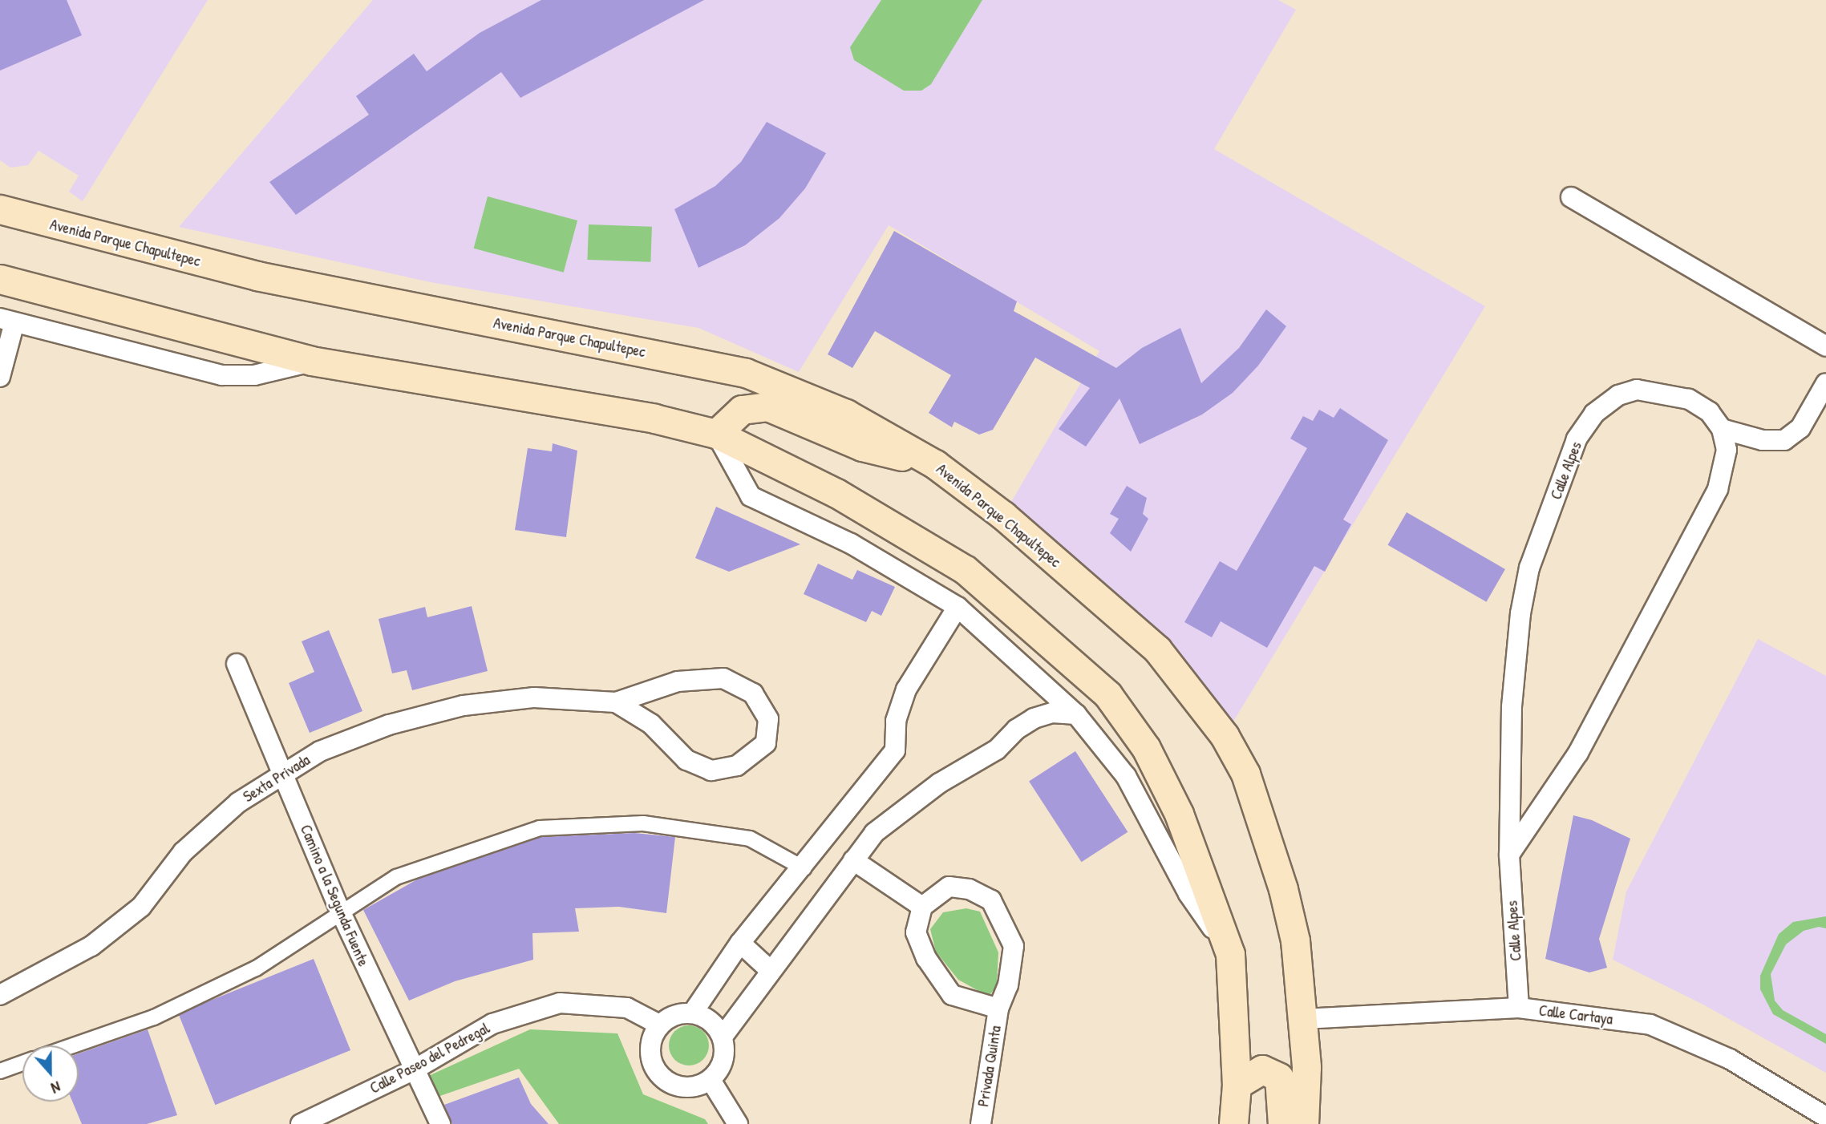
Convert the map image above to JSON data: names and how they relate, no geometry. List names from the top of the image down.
{
  "streets": {
    "main road": ["Avenida Parque Chapultepec"],
    "street": [
      "Calle Alpes",
      "Sexta Privada",
      "Camino a la Segunda Fuente",
      "Calle Cartaya",
      "Calle Paseo del Pedregal",
      "Privada Quinta"
    ]
  },
  "crossings": [
    ["Avenida Parque Chapultepec", "Calle Cartaya"],
    ["Calle Alpes", "Calle Cartaya"],
    ["Sexta Privada", "Camino a la Segunda Fuente"],
    ["Camino a la Segunda Fuente", "Calle Paseo del Pedregal"]
  ],
  "north": "bottom"
}
